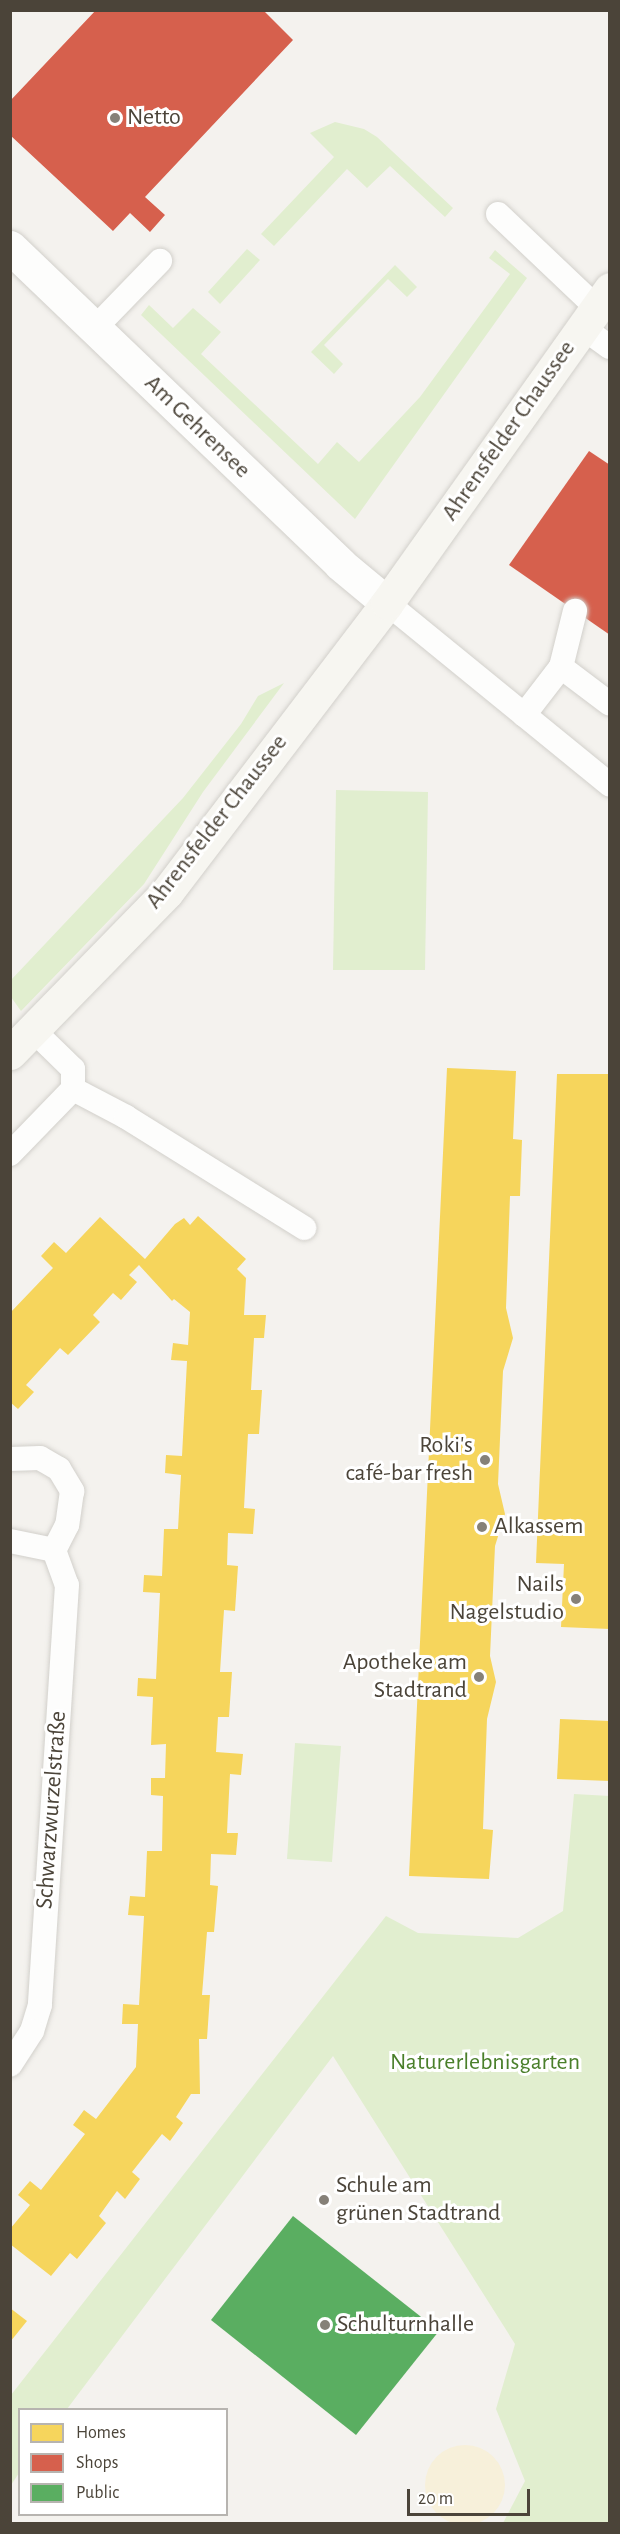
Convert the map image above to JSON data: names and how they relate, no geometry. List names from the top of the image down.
{
  "streets": {
    "main road": ["Ahrensfelder Chaussee"],
    "street": ["Am Gehrensee"],
    "lane": ["Schwarzwurzelstraße"]
  },
  "crossings": [
    ["Am Gehrensee", "Ahrensfelder Chaussee"]
  ],
  "parks": ["Naturerlebnisgarten"],
  "places": [
    "Netto",
    "Roki's café-bar fresh",
    "Alkassem",
    "Nails Nagelstudio",
    "Apotheke am Stadtrand",
    "Schule am grünen Stadtrand",
    "Schulturnhalle"
  ],
  "legend": ["Homes", "Shops", "Public"],
  "scale_bar": "20 m"
}
